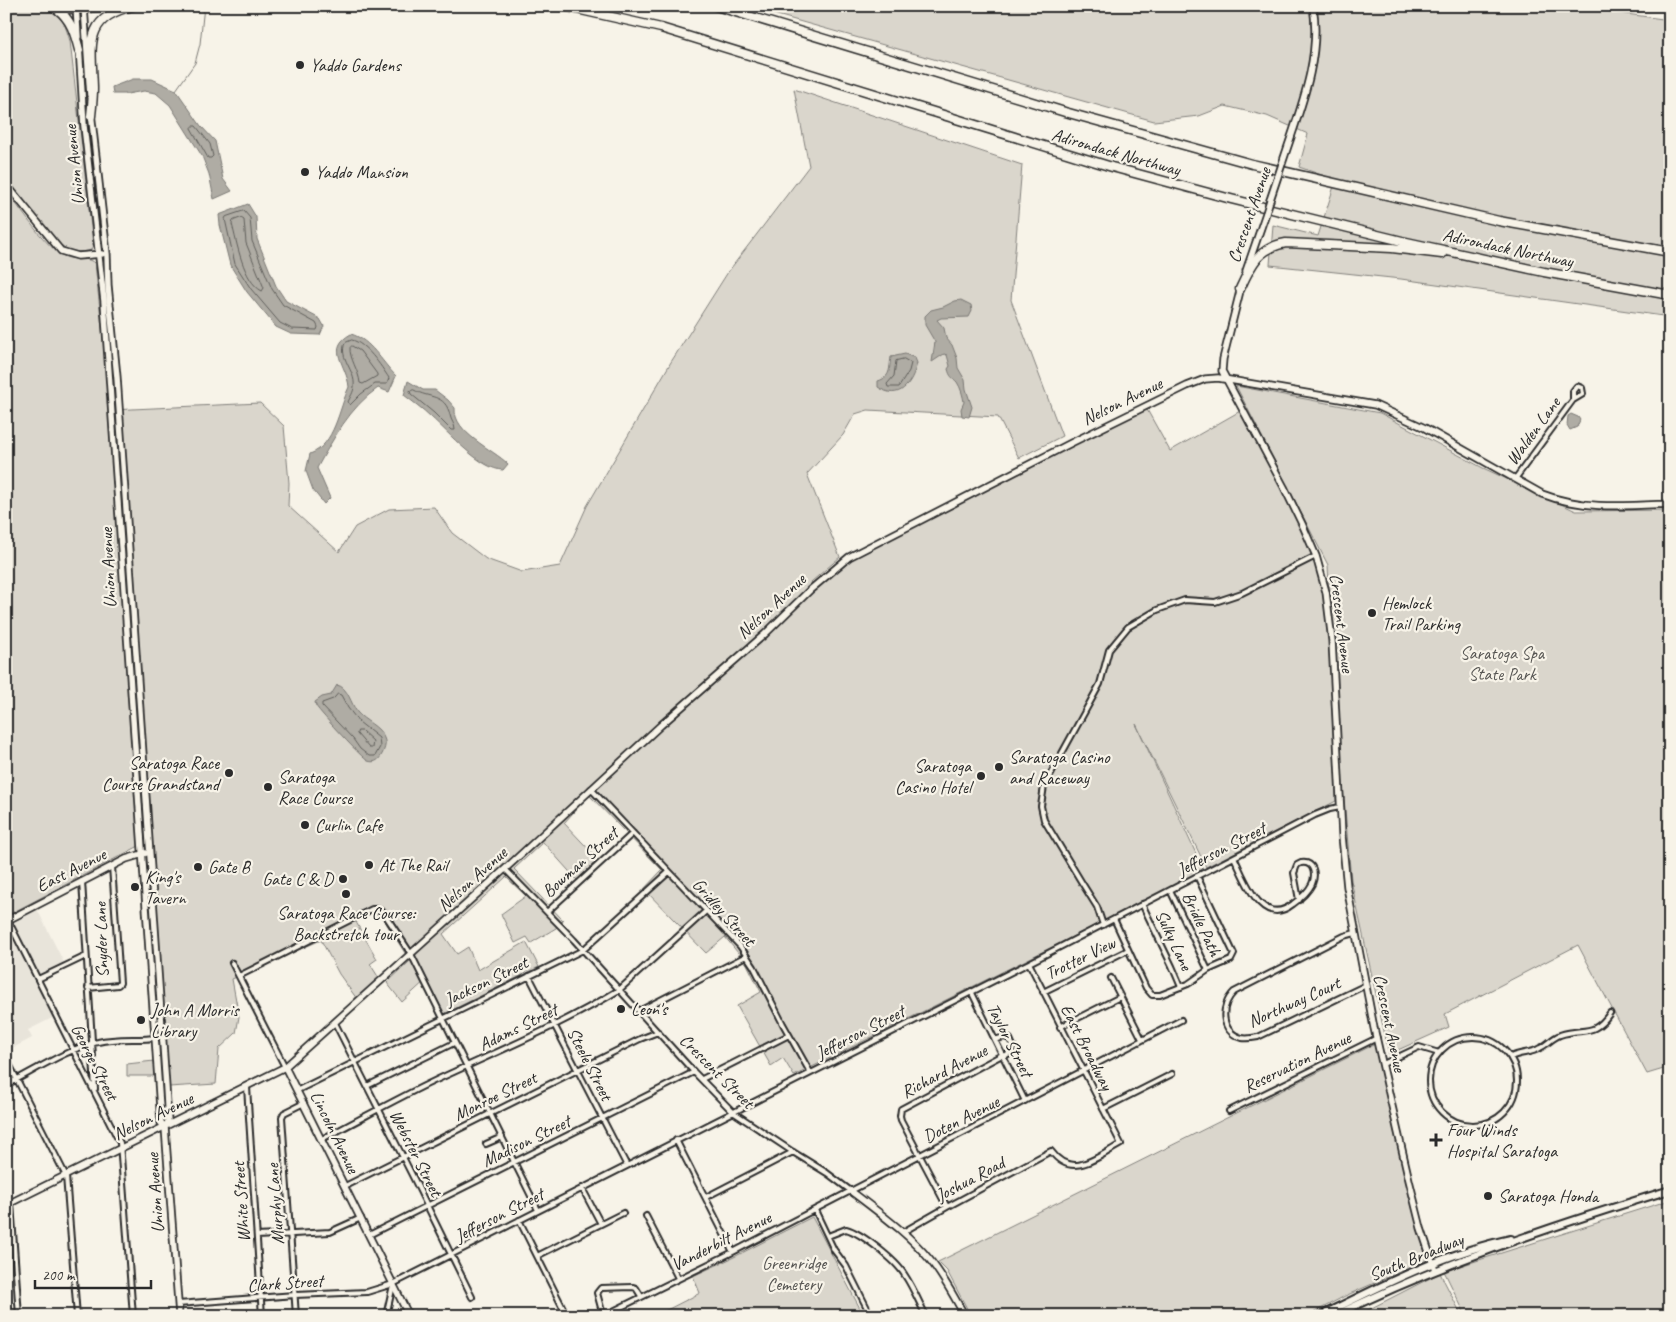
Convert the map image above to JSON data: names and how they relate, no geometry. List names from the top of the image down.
{
  "streets": {
    "highway": ["Adirondack Northway"],
    "main road": ["South Broadway"],
    "street": [
      "Union Avenue",
      "Crescent Avenue",
      "Nelson Avenue",
      "Walden Lane",
      "Jefferson Street",
      "Bowman Street",
      "East Avenue",
      "Gridley Street",
      "Bridle Path",
      "Snyder Lane",
      "Sulky Lane",
      "Trotter View",
      "Jackson Street",
      "Northway Court",
      "Adams Street",
      "Taylor Street",
      "East Broadway",
      "George Street",
      "Reservation Avenue",
      "Steele Street",
      "Crescent Street",
      "Richard Avenue",
      "Monroe Street",
      "Doten Avenue",
      "Lincoln Avenue",
      "Madison Street",
      "Webster Street",
      "Joshua Road",
      "White Street",
      "Murphy Lane",
      "Vanderbilt Avenue",
      "Clark Street"
    ]
  },
  "crossings": [
    ["Union Avenue", "Nelson Avenue"],
    ["Union Avenue", "East Avenue"],
    ["Union Avenue", "Clark Street"],
    ["Crescent Avenue", "Nelson Avenue"],
    ["Crescent Avenue", "Jefferson Street"],
    ["Crescent Avenue", "Northway Court"],
    ["Crescent Avenue", "Reservation Avenue"],
    ["Crescent Avenue", "South Broadway"],
    ["Nelson Avenue", "Walden Lane"],
    ["Nelson Avenue", "Gridley Street"],
    ["Nelson Avenue", "George Street"],
    ["Nelson Avenue", "Crescent Street"],
    ["Nelson Avenue", "Lincoln Avenue"],
    ["Nelson Avenue", "Webster Street"],
    ["Nelson Avenue", "White Street"],
    ["Jefferson Street", "Gridley Street"],
    ["Jefferson Street", "Bridle Path"],
    ["Jefferson Street", "Sulky Lane"],
    ["Jefferson Street", "Taylor Street"],
    ["Jefferson Street", "East Broadway"],
    ["Jefferson Street", "Steele Street"],
    ["Jefferson Street", "Crescent Street"],
    ["Jefferson Street", "Lincoln Avenue"],
    ["Jefferson Street", "Webster Street"],
    ["Jefferson Street", "Clark Street"],
    ["Bowman Street", "Gridley Street"],
    ["Bowman Street", "Crescent Street"],
    ["East Avenue", "Snyder Lane"],
    ["East Avenue", "George Street"],
    ["Gridley Street", "Jackson Street"],
    ["Gridley Street", "Adams Street"],
    ["Trotter View", "East Broadway"],
    ["Jackson Street", "Steele Street"],
    ["Jackson Street", "Crescent Street"],
    ["Jackson Street", "Lincoln Avenue"],
    ["Jackson Street", "Webster Street"],
    ["Adams Street", "Steele Street"],
    ["Adams Street", "Crescent Street"],
    ["Adams Street", "Lincoln Avenue"],
    ["Adams Street", "Webster Street"],
    ["Taylor Street", "Richard Avenue"],
    ["Taylor Street", "Doten Avenue"],
    ["East Broadway", "Doten Avenue"],
    ["East Broadway", "Joshua Road"],
    ["Steele Street", "Monroe Street"],
    ["Steele Street", "Madison Street"],
    ["Crescent Street", "Monroe Street"],
    ["Crescent Street", "Doten Avenue"],
    ["Crescent Street", "Madison Street"],
    ["Crescent Street", "Joshua Road"],
    ["Crescent Street", "Vanderbilt Avenue"],
    ["Richard Avenue", "Doten Avenue"],
    ["Monroe Street", "Lincoln Avenue"],
    ["Monroe Street", "Webster Street"],
    ["Doten Avenue", "Vanderbilt Avenue"],
    ["Lincoln Avenue", "Madison Street"],
    ["Lincoln Avenue", "Murphy Lane"],
    ["Lincoln Avenue", "Clark Street"],
    ["Madison Street", "Webster Street"],
    ["White Street", "Clark Street"],
    ["Murphy Lane", "Clark Street"]
  ],
  "parks": ["Saratoga Spa State Park", "Greenridge Cemetery"],
  "places": {
    "other": [
      "Yaddo Gardens",
      "Yaddo Mansion",
      "Hemlock Trail Parking",
      "Saratoga Casino and Raceway",
      "Saratoga Race Course Grandstand",
      "Saratoga Casino Hotel",
      "Saratoga Race Course",
      "Curlin Cafe",
      "At The Rail",
      "Gate B",
      "Gate C & D",
      "King's Tavern",
      "Saratoga Race Course: Backstretch tour",
      "Leon's",
      "John A Morris Library",
      "Saratoga Honda"
    ],
    "health": ["Four Winds Hospital Saratoga"]
  },
  "scale_bar": "200 m"
}
